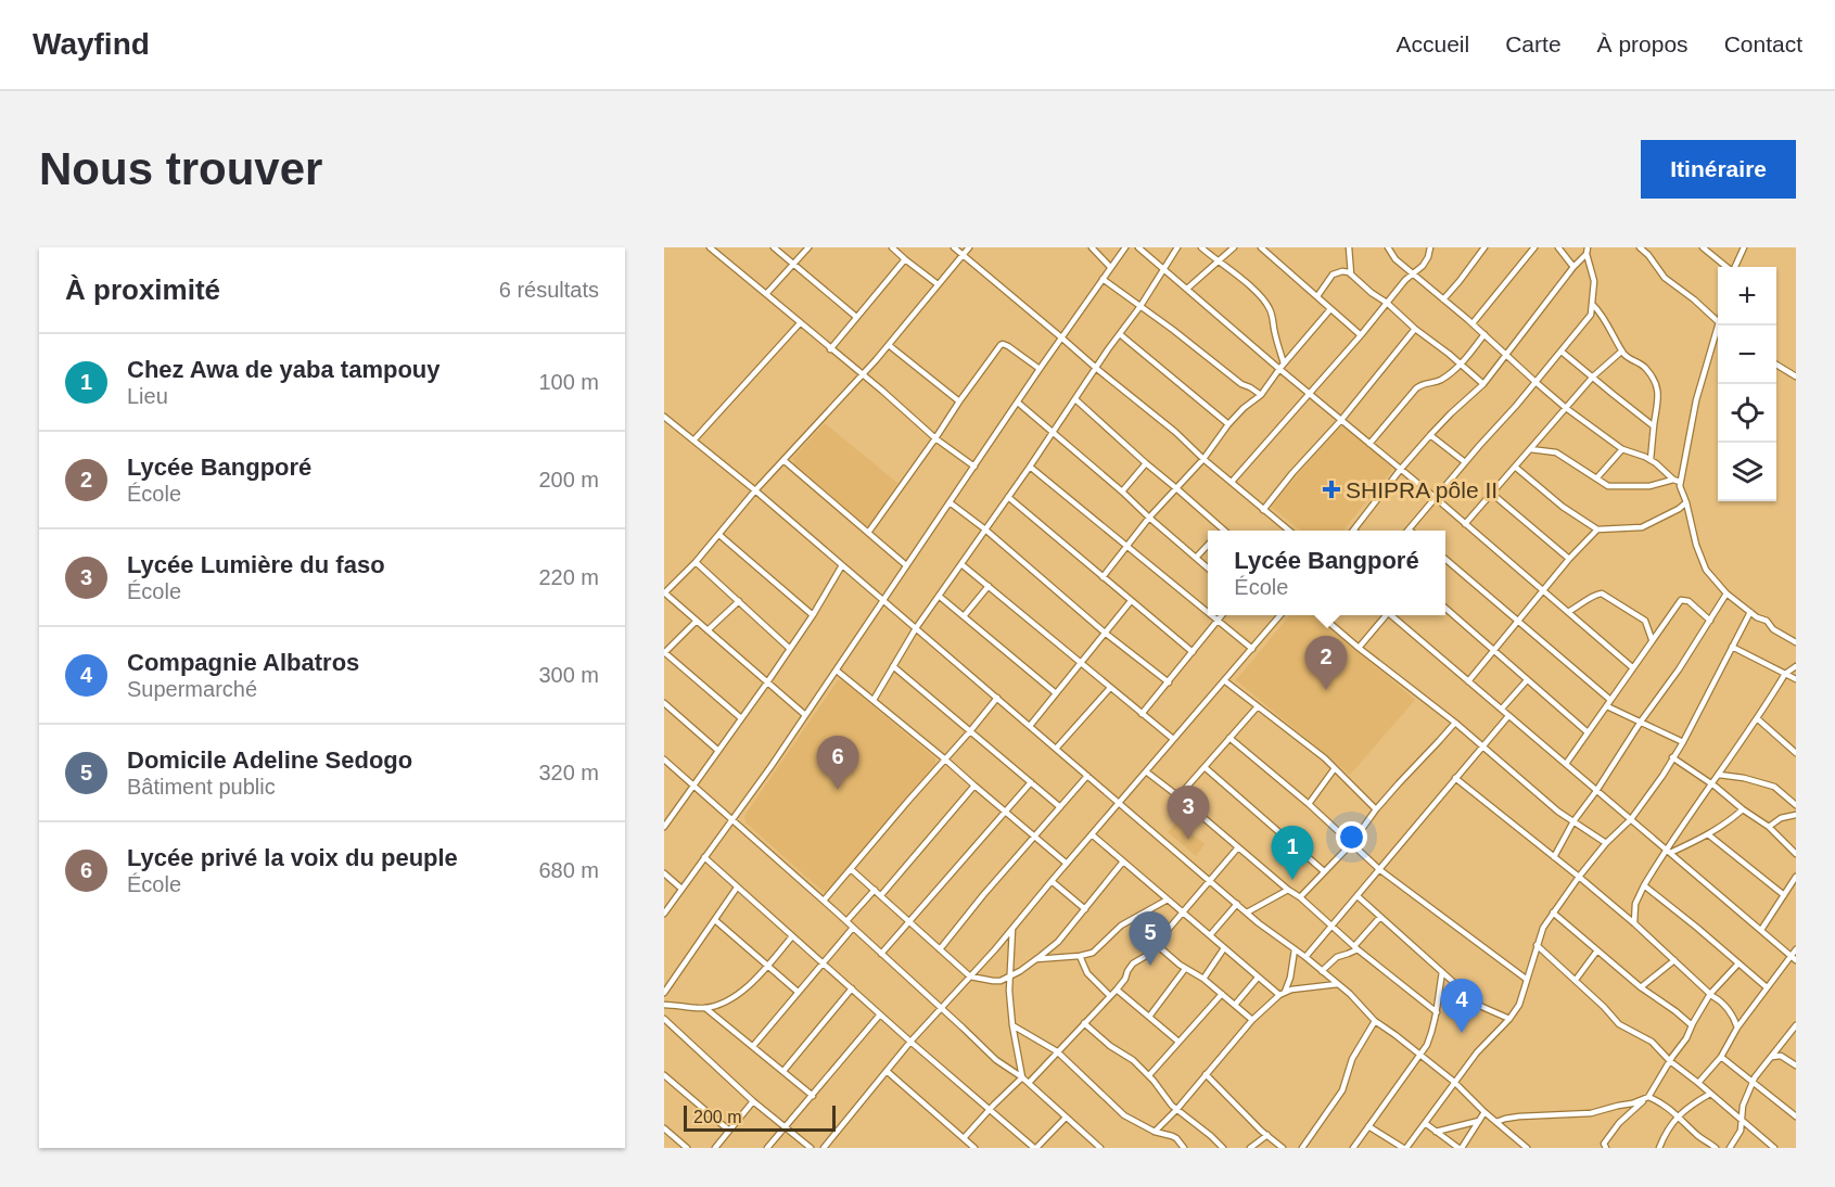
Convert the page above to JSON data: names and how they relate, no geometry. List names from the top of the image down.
{
  "places": {
    "health": ["SHIPRA pôle II"]
  },
  "scale_bar": "200 m",
  "page": {
    "header": "Wayfind",
    "nav": [
      "Accueil",
      "Carte",
      "À propos",
      "Contact"
    ],
    "buttons": "Itinéraire",
    "title": "Nous trouver",
    "heading": ["À proximité", "6 résultats"],
    "map_buttons": ["+", "−"],
    "list": [
      {
        "mark": "1",
        "name": "Chez Awa de yaba tampouy",
        "note": "Lieu",
        "value": "100 m"
      },
      {
        "mark": "2",
        "name": "Lycée Bangporé",
        "note": "École",
        "value": "200 m"
      },
      {
        "mark": "3",
        "name": "Lycée Lumière du faso",
        "note": "École",
        "value": "220 m"
      },
      {
        "mark": "4",
        "name": "Compagnie Albatros",
        "note": "Supermarché",
        "value": "300 m"
      },
      {
        "mark": "5",
        "name": "Domicile Adeline Sedogo",
        "note": "Bâtiment public",
        "value": "320 m"
      },
      {
        "mark": "6",
        "name": "Lycée privé la voix du peuple",
        "note": "École",
        "value": "680 m"
      }
    ],
    "popup": ["Lycée Bangporé", "École"],
    "pins": [
      "2",
      "6",
      "3",
      "1",
      "5",
      "4"
    ],
    "scale": "200 m"
  }
}
